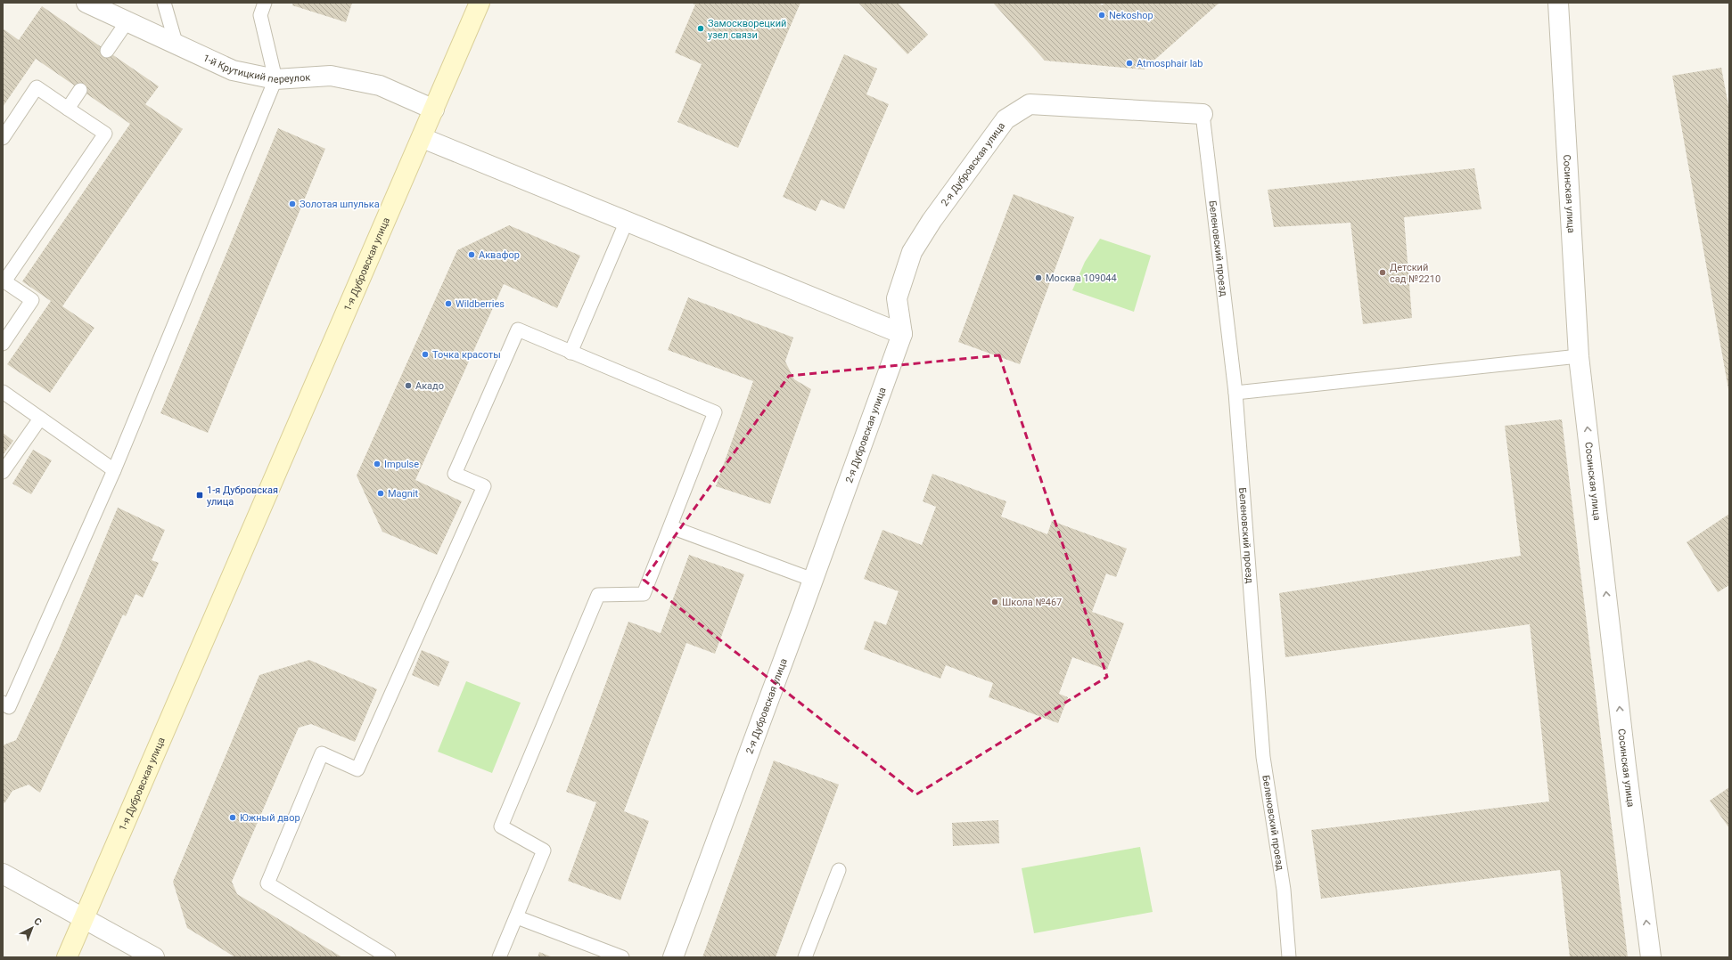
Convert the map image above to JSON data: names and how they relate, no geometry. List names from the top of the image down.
{
  "streets": {
    "main road": ["1-я Дубровская улица"],
    "street": ["1-й Крутицкий переулок", "2-я Дубровская улица", "Сосинская улица"],
    "lane": ["Беленовский проезд"]
  },
  "crossings": [
    ["1-й Крутицкий переулок", "1-я Дубровская улица"],
    ["2-я Дубровская улица", "Беленовский проезд"]
  ],
  "one_way": ["Сосинская улица"],
  "places": {
    "other": [
      "Nekoshop",
      "Замоскворецкий узел связи",
      "Atmosphair lab",
      "Золотая шпулька",
      "Аквафор",
      "Детский сад №2210",
      "Москва 109044",
      "Wildberries",
      "Точка красоты",
      "Акадо",
      "Impulse",
      "Magnit",
      "Школа №467",
      "Южный двор"
    ],
    "transit": ["1-я Дубровская улица"]
  },
  "north": "top right"
}
